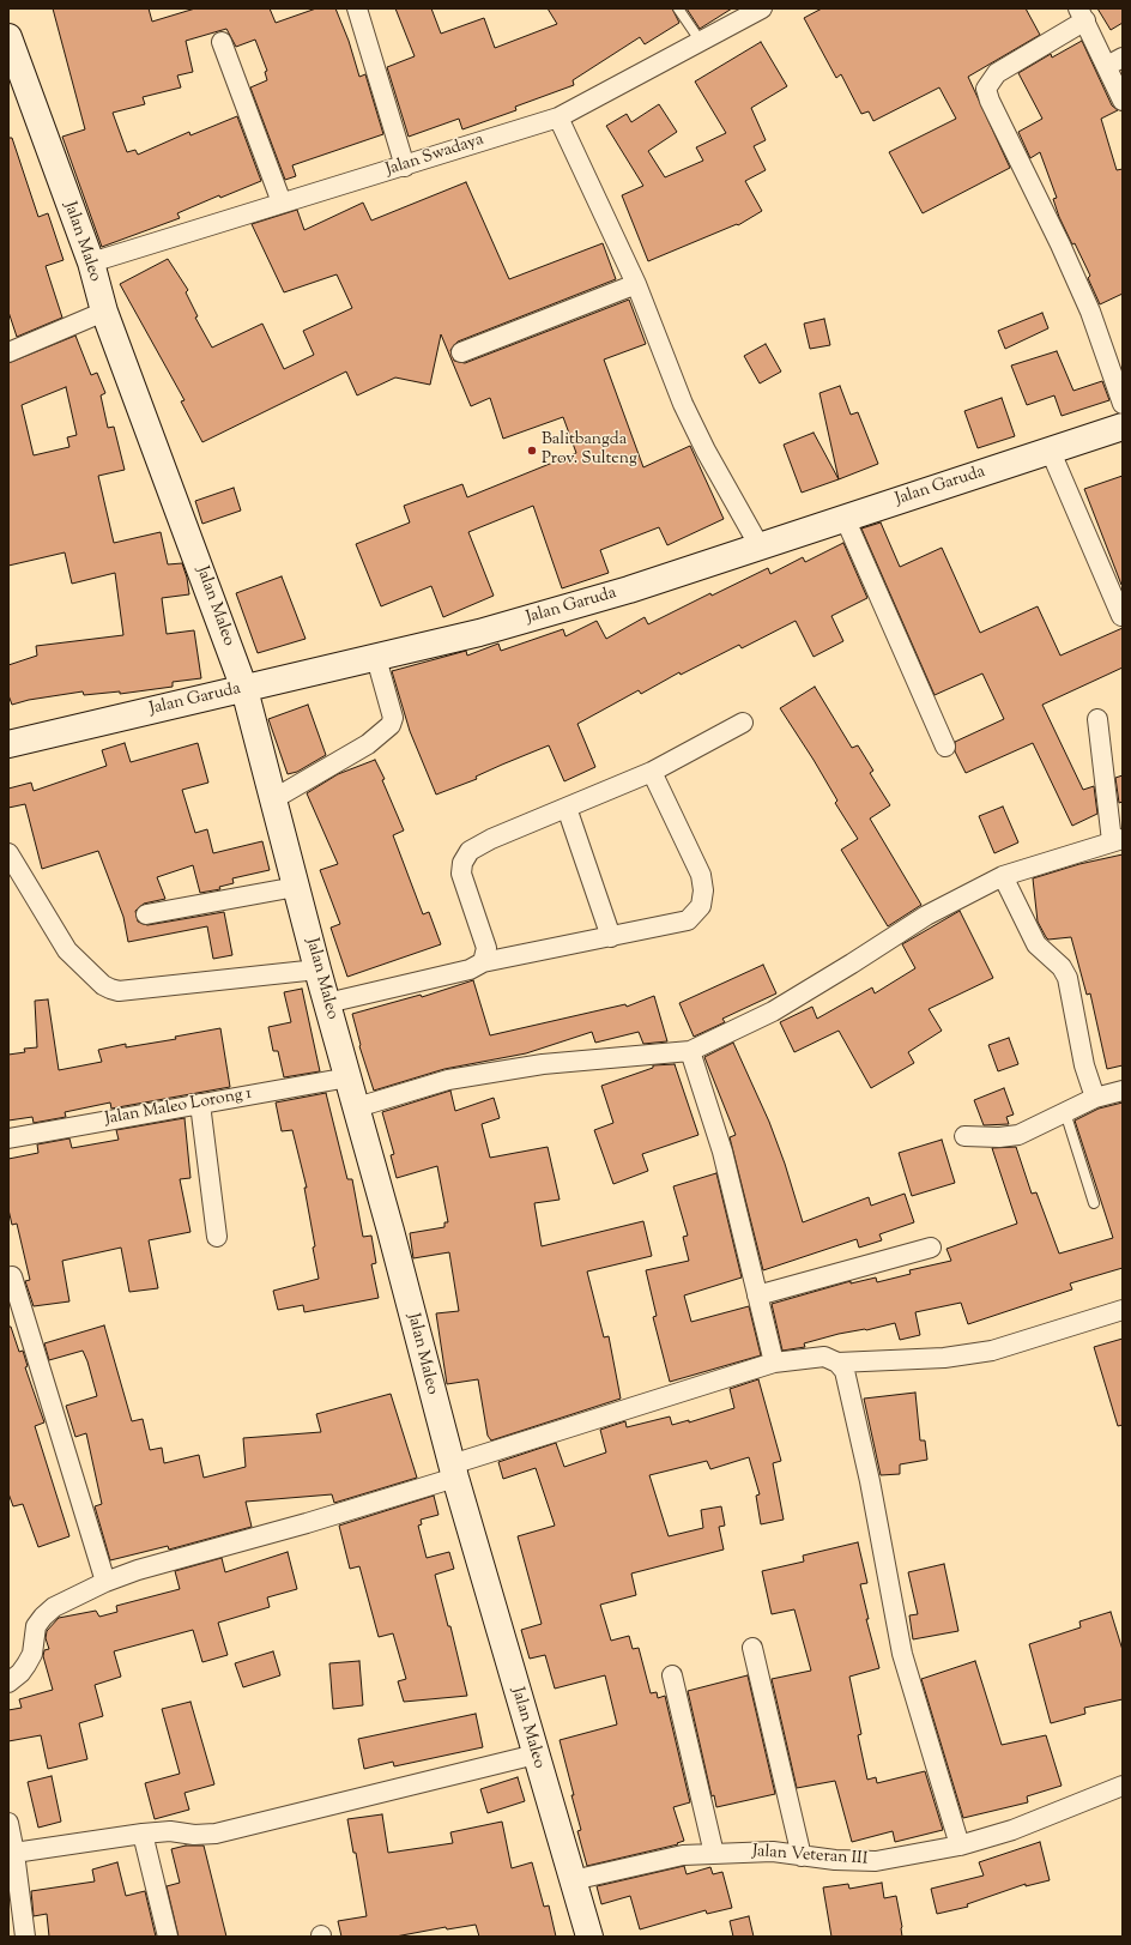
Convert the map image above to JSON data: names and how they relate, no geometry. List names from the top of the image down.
{
  "streets": {
    "street": [
      "Jalan Swadaya",
      "Jalan Maleo",
      "Jalan Garuda",
      "Jalan Maleo Lorong 1",
      "Jalan Veteran III"
    ]
  },
  "crossings": [
    ["Jalan Swadaya", "Jalan Maleo"],
    ["Jalan Maleo", "Jalan Garuda"],
    ["Jalan Maleo", "Jalan Maleo Lorong 1"],
    ["Jalan Maleo", "Jalan Veteran III"]
  ],
  "places": ["Balitbangda Prov. Sulteng"]
}
